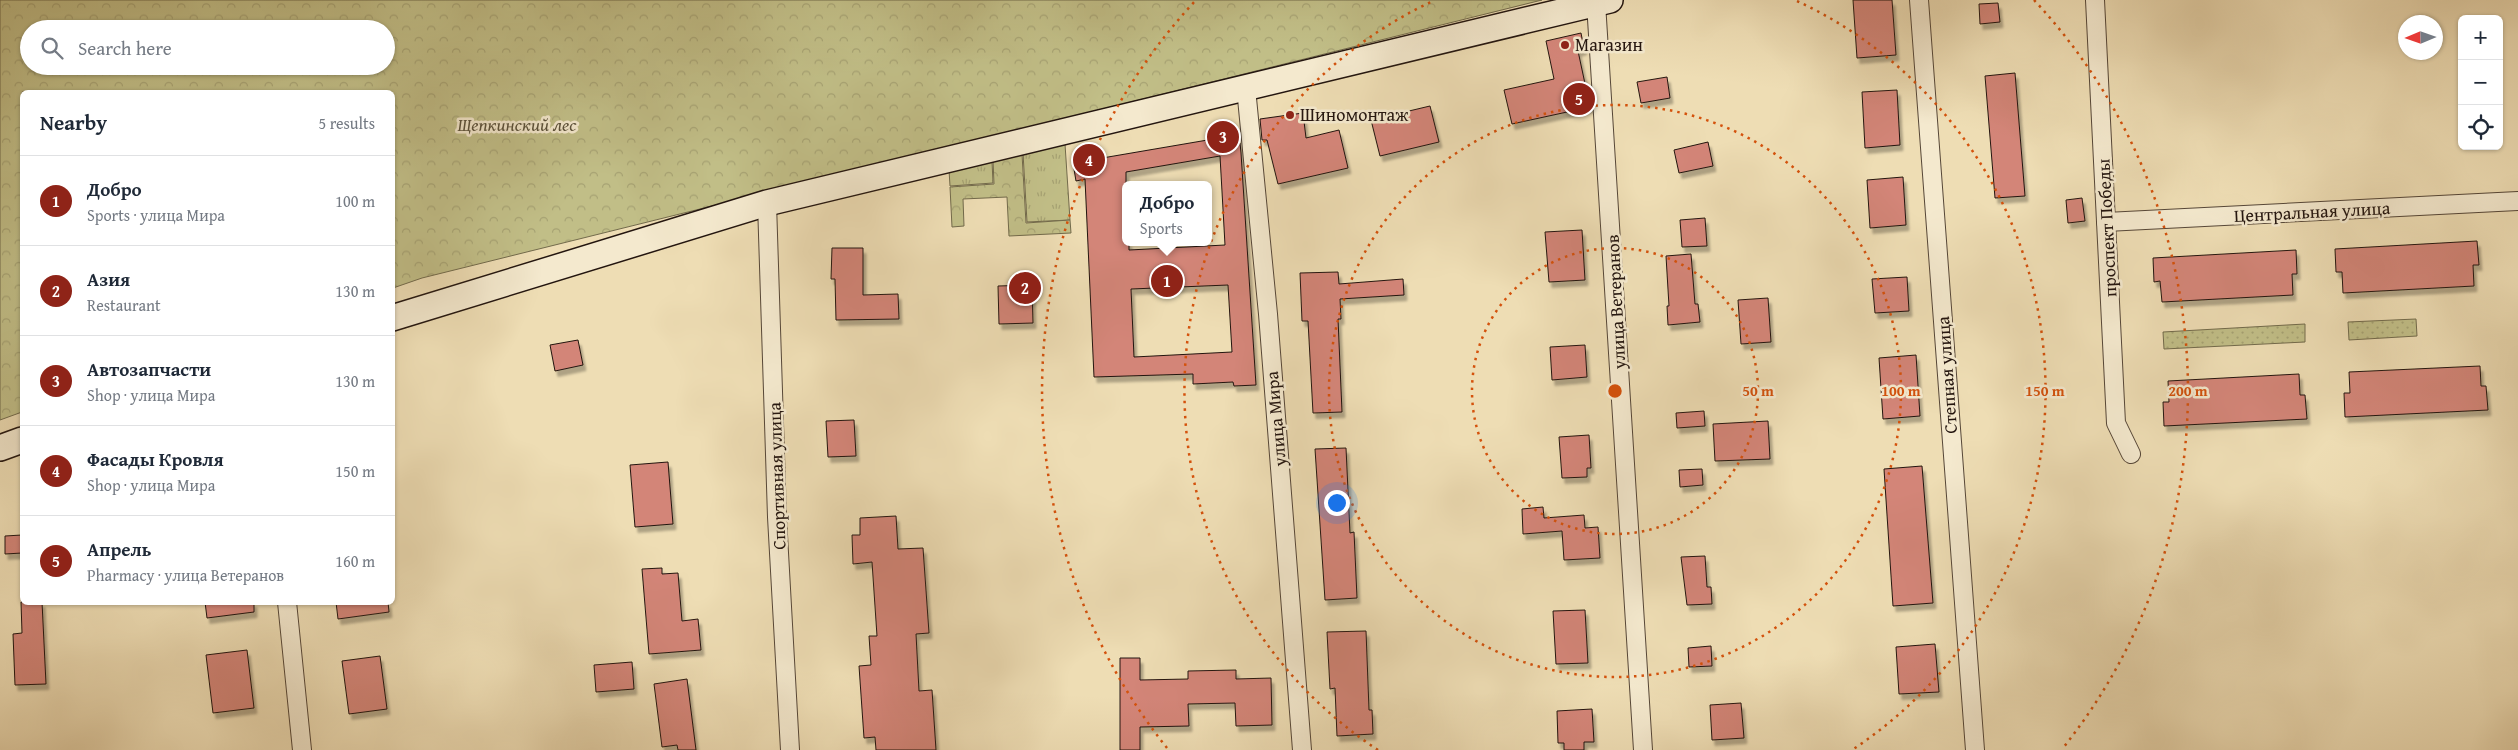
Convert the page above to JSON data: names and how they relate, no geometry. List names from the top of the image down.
{
  "streets": {
    "street": [
      "Центральная улица",
      "проспект Победы",
      "улица Ветеранов",
      "Степная улица",
      "улица Мира",
      "Спортивная улица"
    ]
  },
  "crossings": [
    ["Центральная улица", "проспект Победы"]
  ],
  "parks": ["Щепкинский лес"],
  "places": ["Магазин", "Шиномонтаж"],
  "north": "left",
  "page": {
    "map_buttons": ["+", "−"],
    "search": "Search here",
    "pins": [
      "5",
      "3",
      "4",
      "1",
      "2"
    ],
    "heading": ["Nearby", "5 results"],
    "list": [
      {
        "mark": "1",
        "name": "Добро",
        "note": "Sports · улица Мира",
        "value": "100 m"
      },
      {
        "mark": "2",
        "name": "Азия",
        "note": "Restaurant",
        "value": "130 m"
      },
      {
        "mark": "3",
        "name": "Автозапчасти",
        "note": "Shop · улица Мира",
        "value": "130 m"
      },
      {
        "mark": "4",
        "name": "Фасады Кровля",
        "note": "Shop · улица Мира",
        "value": "150 m"
      },
      {
        "mark": "5",
        "name": "Апрель",
        "note": "Pharmacy · улица Ветеранов",
        "value": "160 m"
      }
    ],
    "popup": ["Добро", "Sports"]
  },
  "rings": [
    "50 m",
    "100 m",
    "150 m",
    "200 m"
  ]
}
